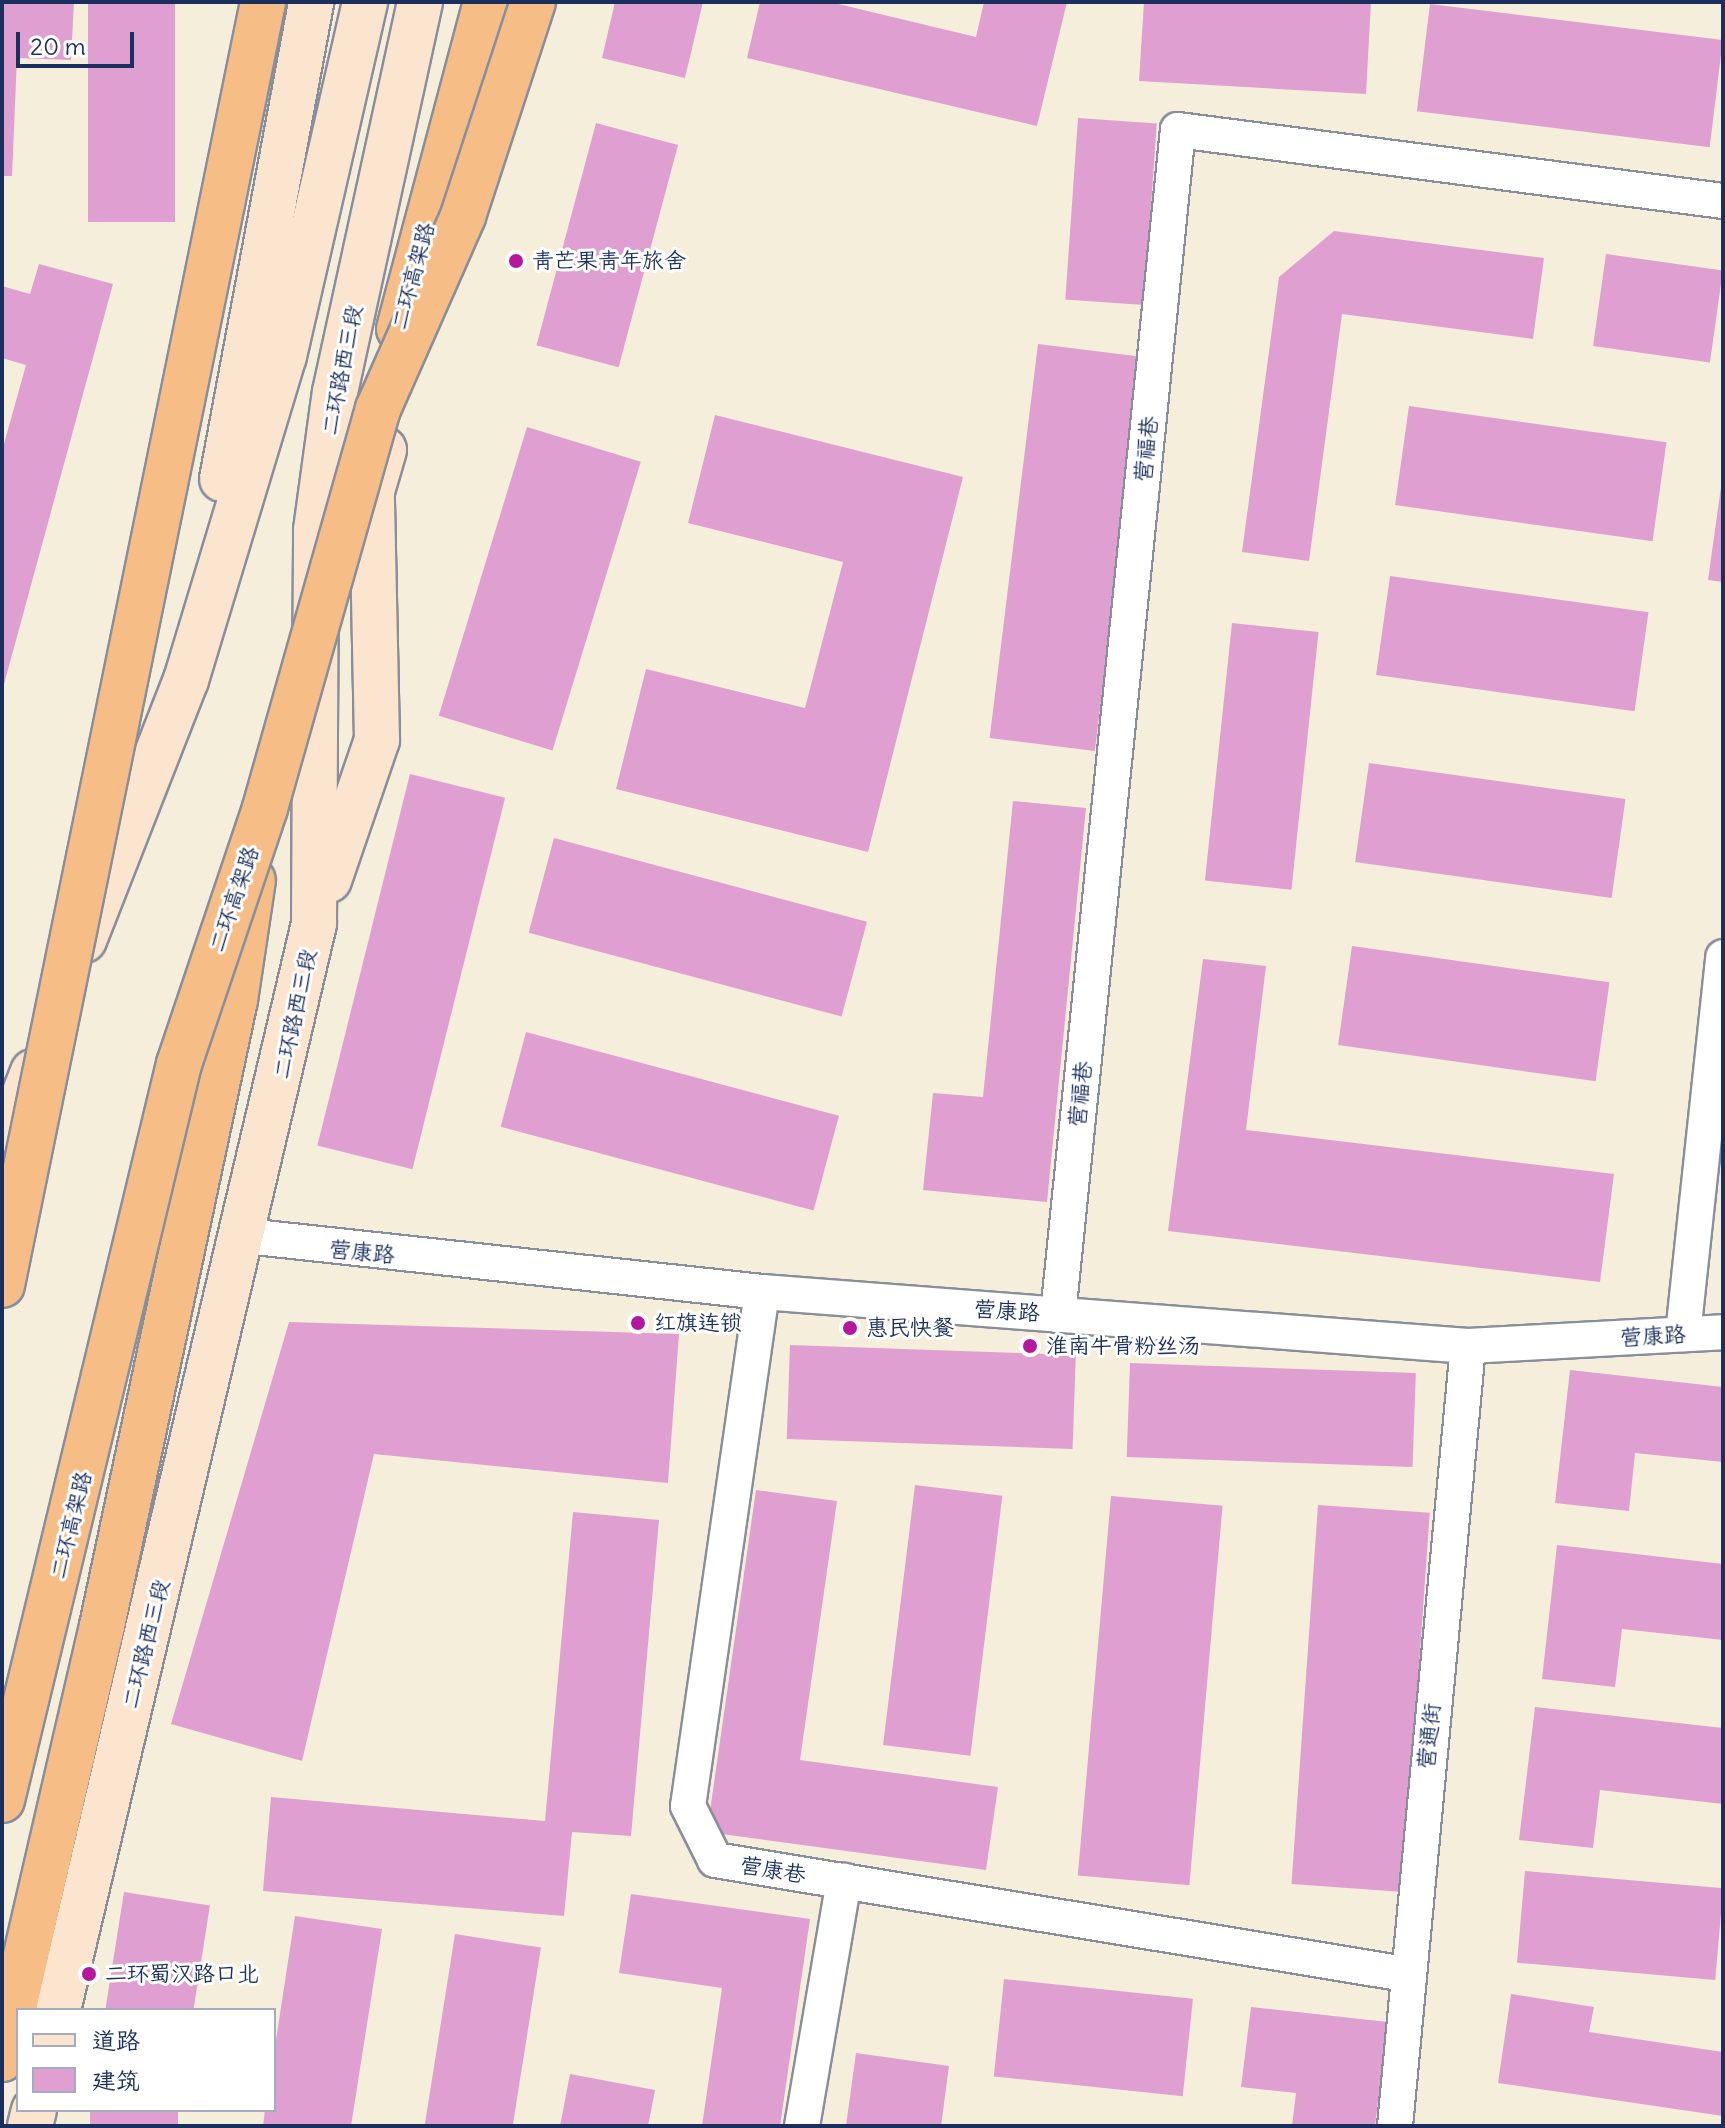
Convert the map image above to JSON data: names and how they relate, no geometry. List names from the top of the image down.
{
  "streets": {
    "highway": ["二环高架路"],
    "main road": ["二环路西三段"],
    "street": [
      "营福巷",
      "营康路",
      "营通街",
      "营康巷"
    ]
  },
  "crossings": [
    ["二环路西三段", "营康路"],
    ["营福巷", "营康路"],
    ["营康路", "营通街"],
    ["营康路", "营康巷"],
    ["营通街", "营康巷"]
  ],
  "places": [
    "青芒果青年旅舍",
    "红旗连锁",
    "惠民快餐",
    "淮南牛骨粉丝汤",
    "二环蜀汉路口北"
  ],
  "legend": ["道路", "建筑"],
  "scale_bar": "20 m"
}
